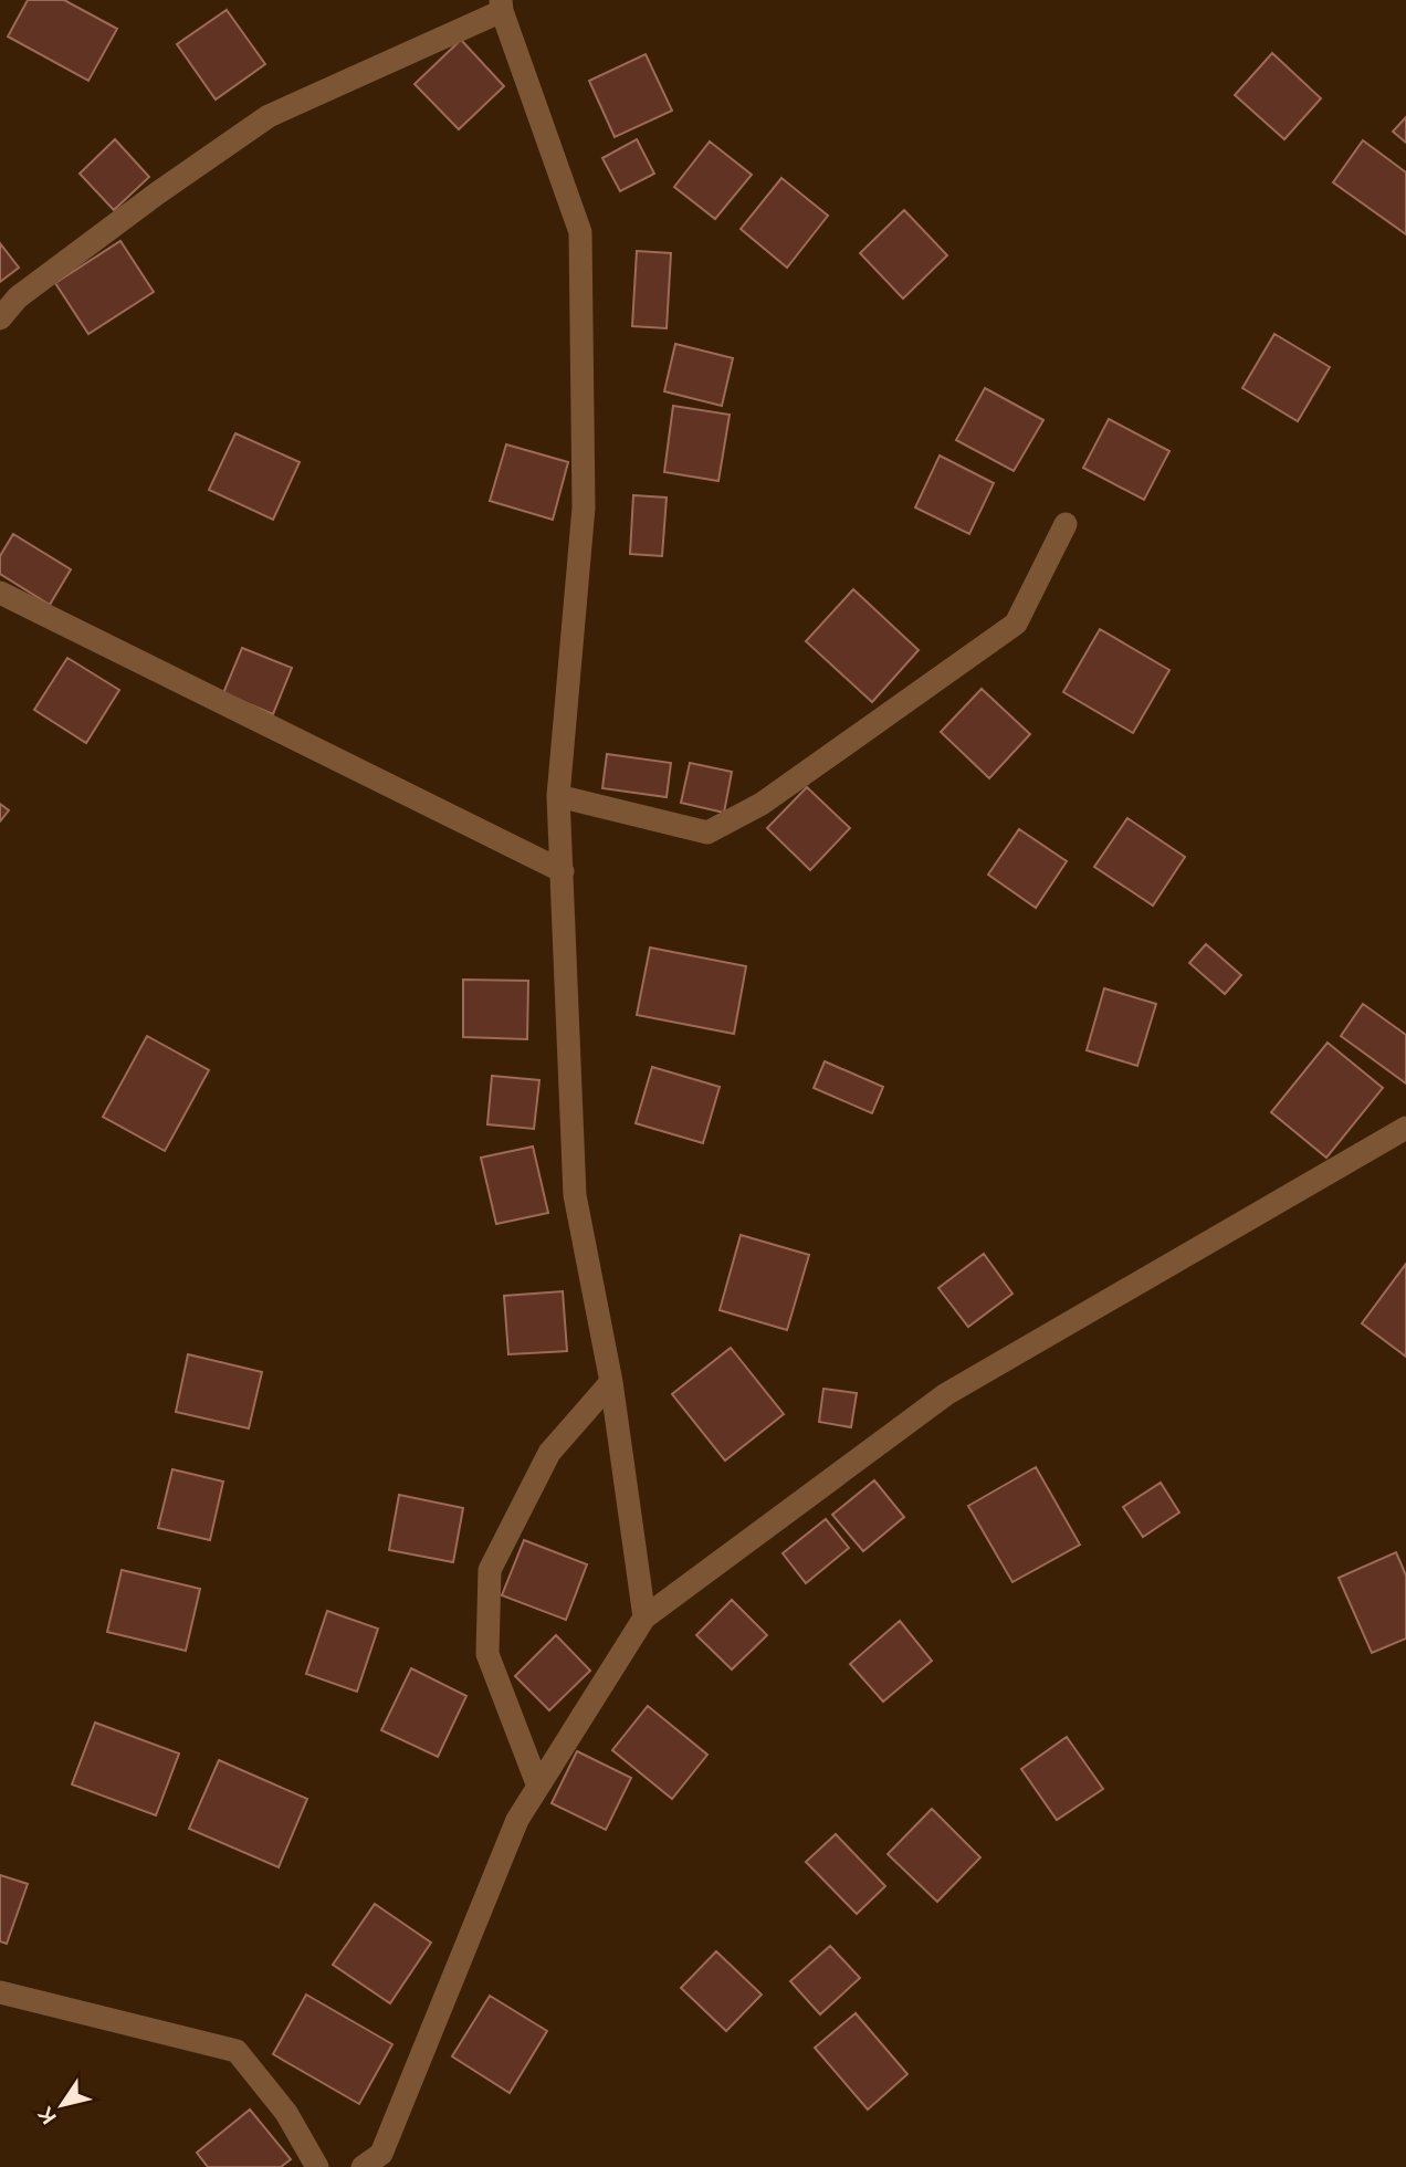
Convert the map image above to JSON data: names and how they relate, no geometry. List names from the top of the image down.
{
  "north": "bottom left"
}
